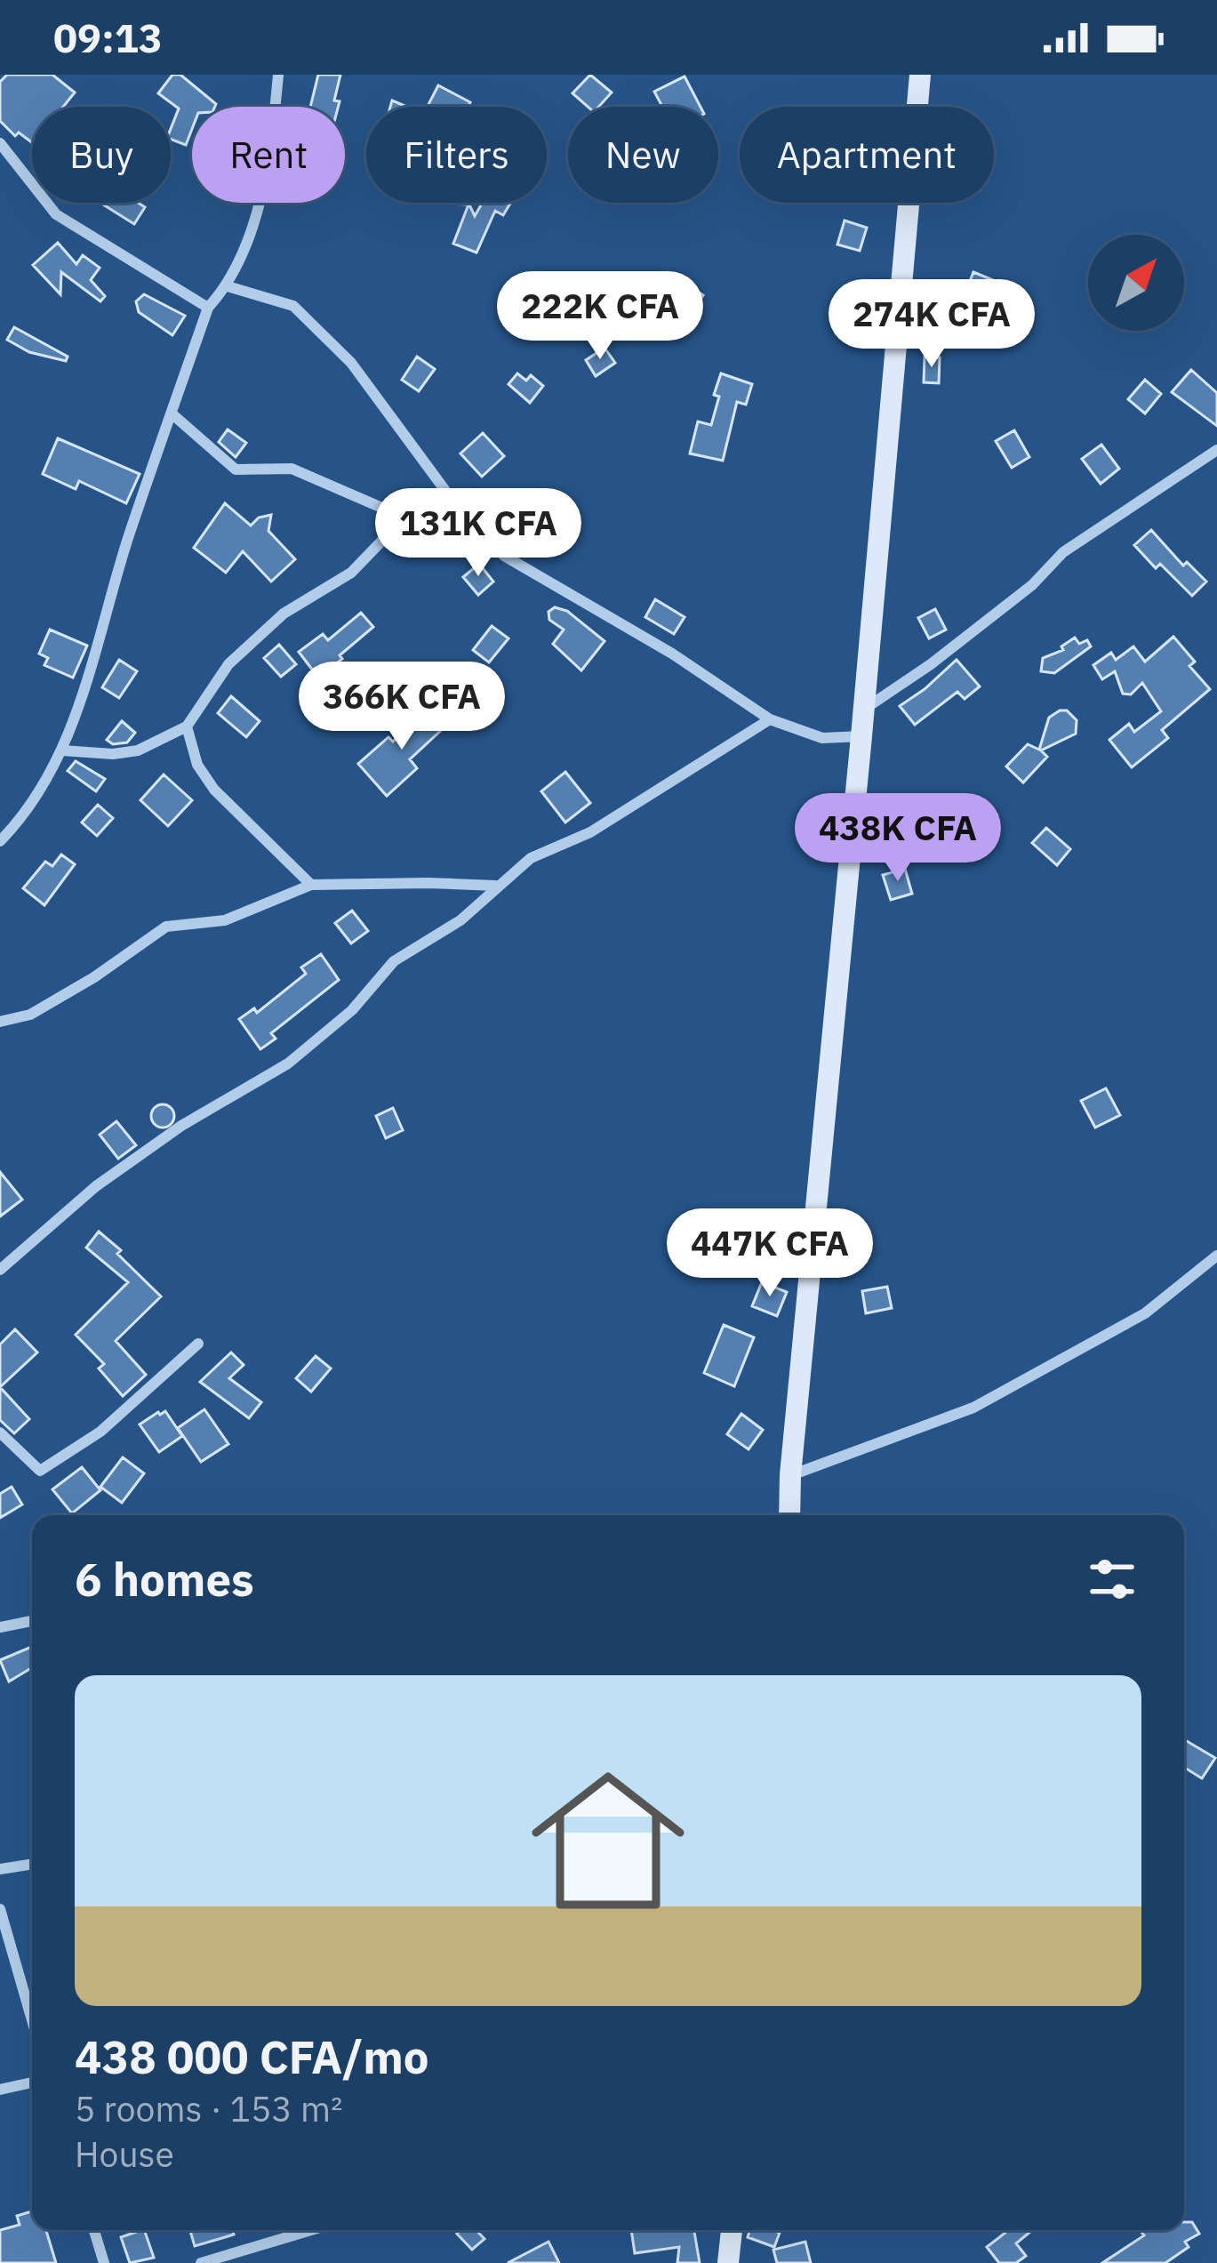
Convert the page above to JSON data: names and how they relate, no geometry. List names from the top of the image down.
{
  "north": "top right",
  "page": {
    "status": "09:13",
    "chip": [
      "Buy",
      "Rent",
      "Filters",
      "New",
      "Apartment"
    ],
    "price": [
      "222K CFA",
      "274K CFA",
      "131K CFA",
      "366K CFA",
      "438K CFA",
      "447K CFA"
    ],
    "heading": "6 homes",
    "list": [
      {
        "name": "438 000 CFA/mo",
        "note": "5 rooms · 153 m² · House"
      }
    ]
  }
}
